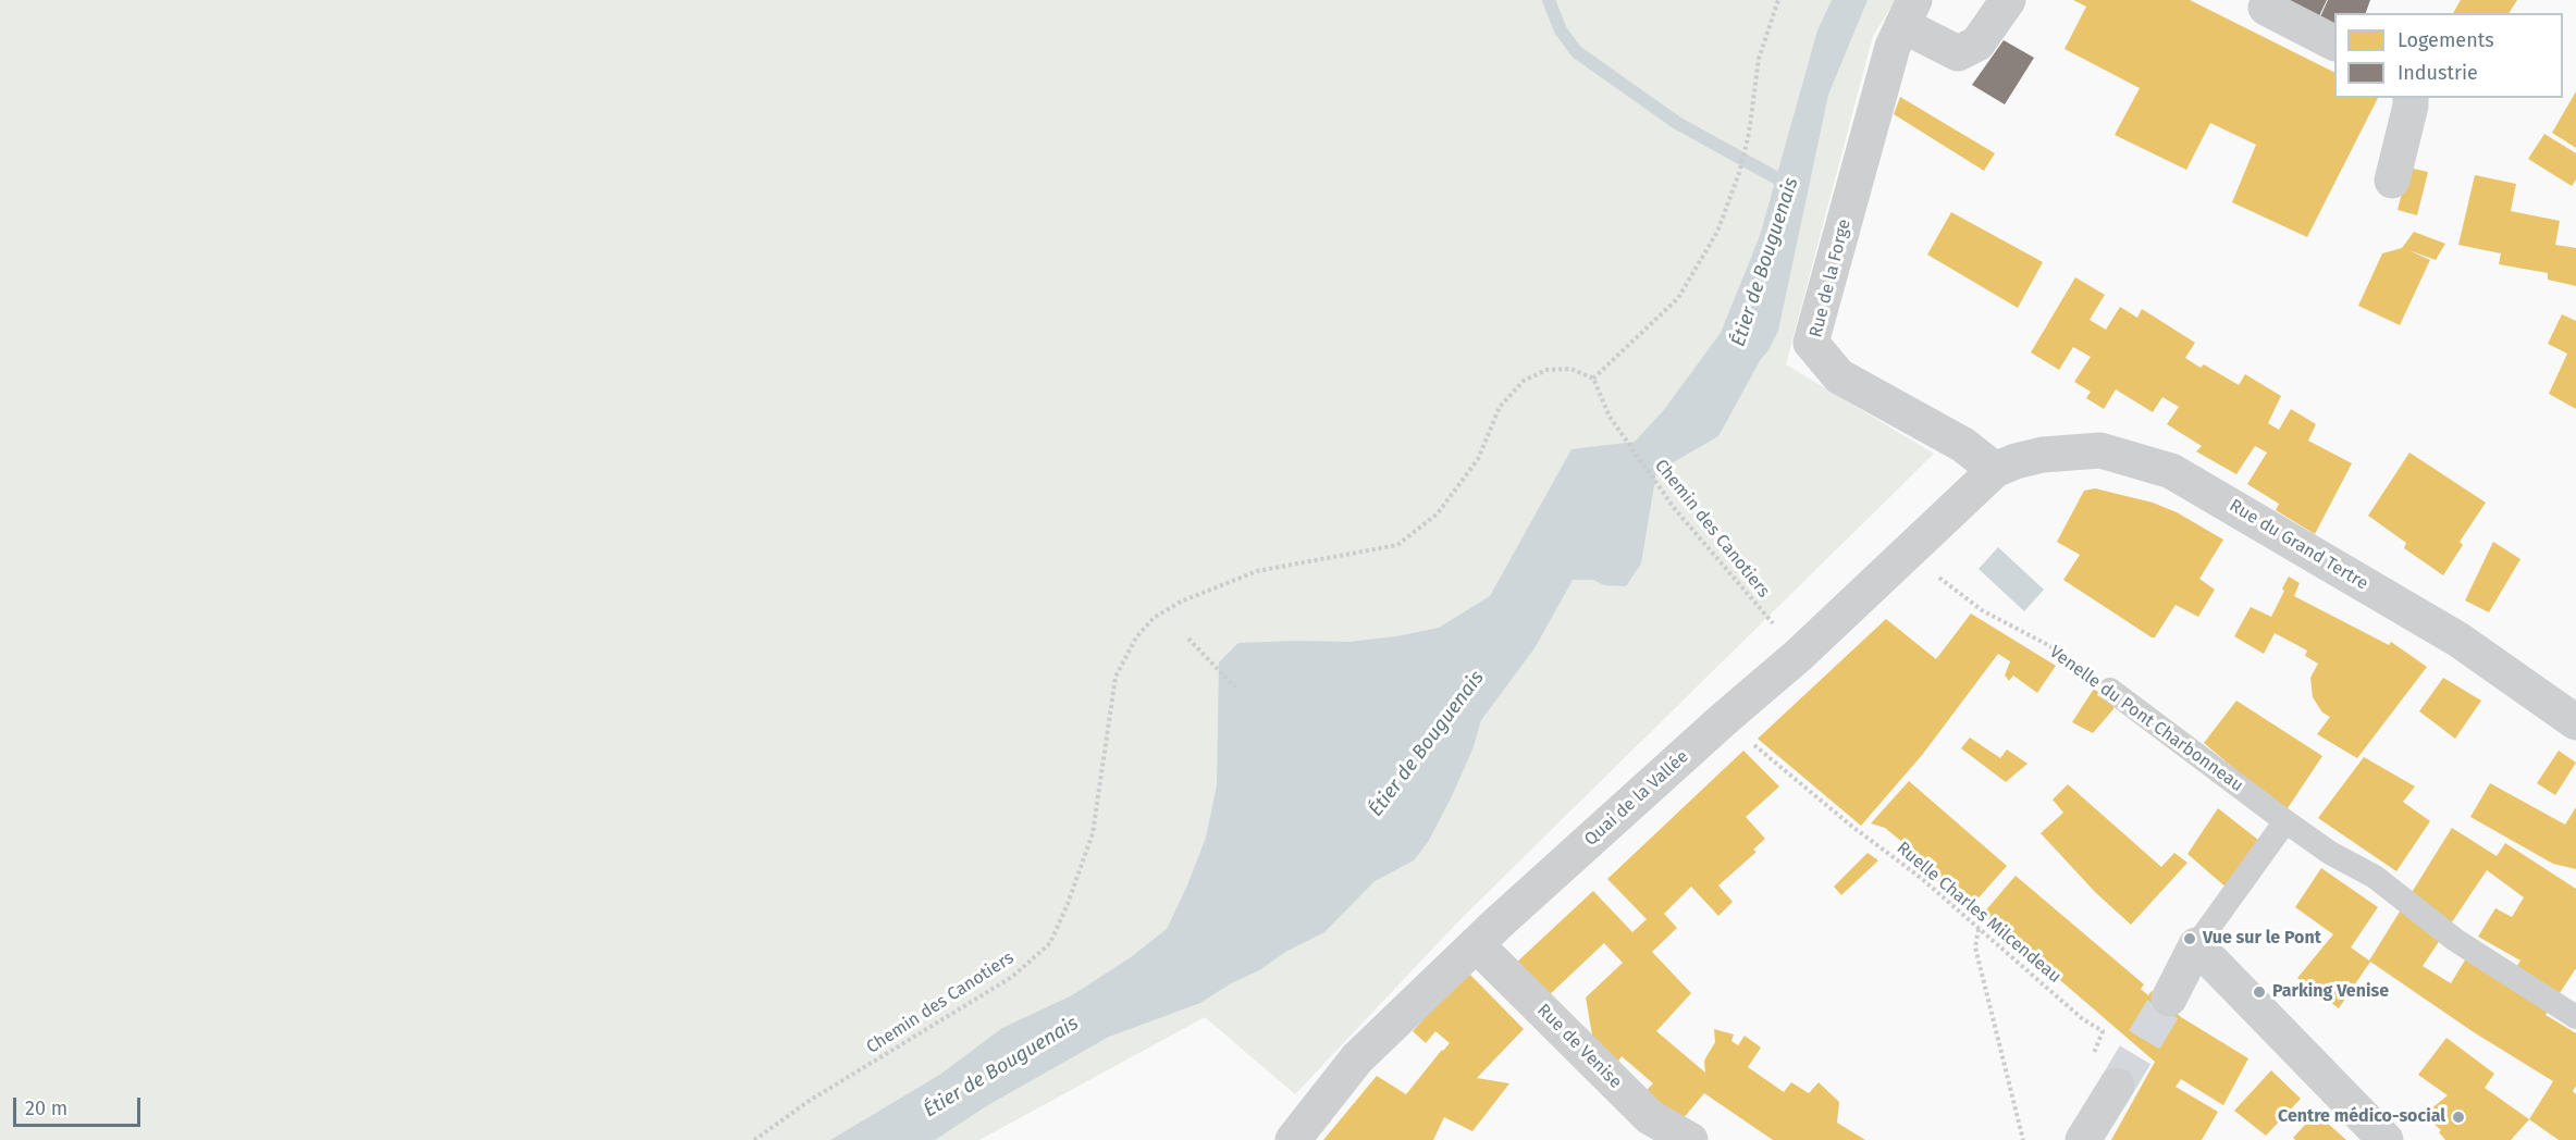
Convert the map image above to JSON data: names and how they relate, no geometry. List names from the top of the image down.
{
  "streets": {
    "street": [
      "Rue de la Forge",
      "Rue du Grand Tertre",
      "Quai de la Vallée",
      "Rue de Venise"
    ],
    "lane": ["Venelle du Pont Charbonneau"],
    "path": ["Chemin des Canotiers", "Ruelle Charles Milcendeau"]
  },
  "crossings": [
    ["Rue de la Forge", "Rue du Grand Tertre"],
    ["Rue de la Forge", "Quai de la Vallée"],
    ["Chemin des Canotiers", "Quai de la Vallée"],
    ["Rue du Grand Tertre", "Quai de la Vallée"],
    ["Venelle du Pont Charbonneau", "Quai de la Vallée"],
    ["Quai de la Vallée", "Ruelle Charles Milcendeau"],
    ["Quai de la Vallée", "Rue de Venise"]
  ],
  "water": ["Étier de Bouguenais"],
  "places": ["Vue sur le Pont", "Parking Venise", "Centre médico-social"],
  "legend": ["Logements", "Industrie"],
  "scale_bar": "20 m"
}
